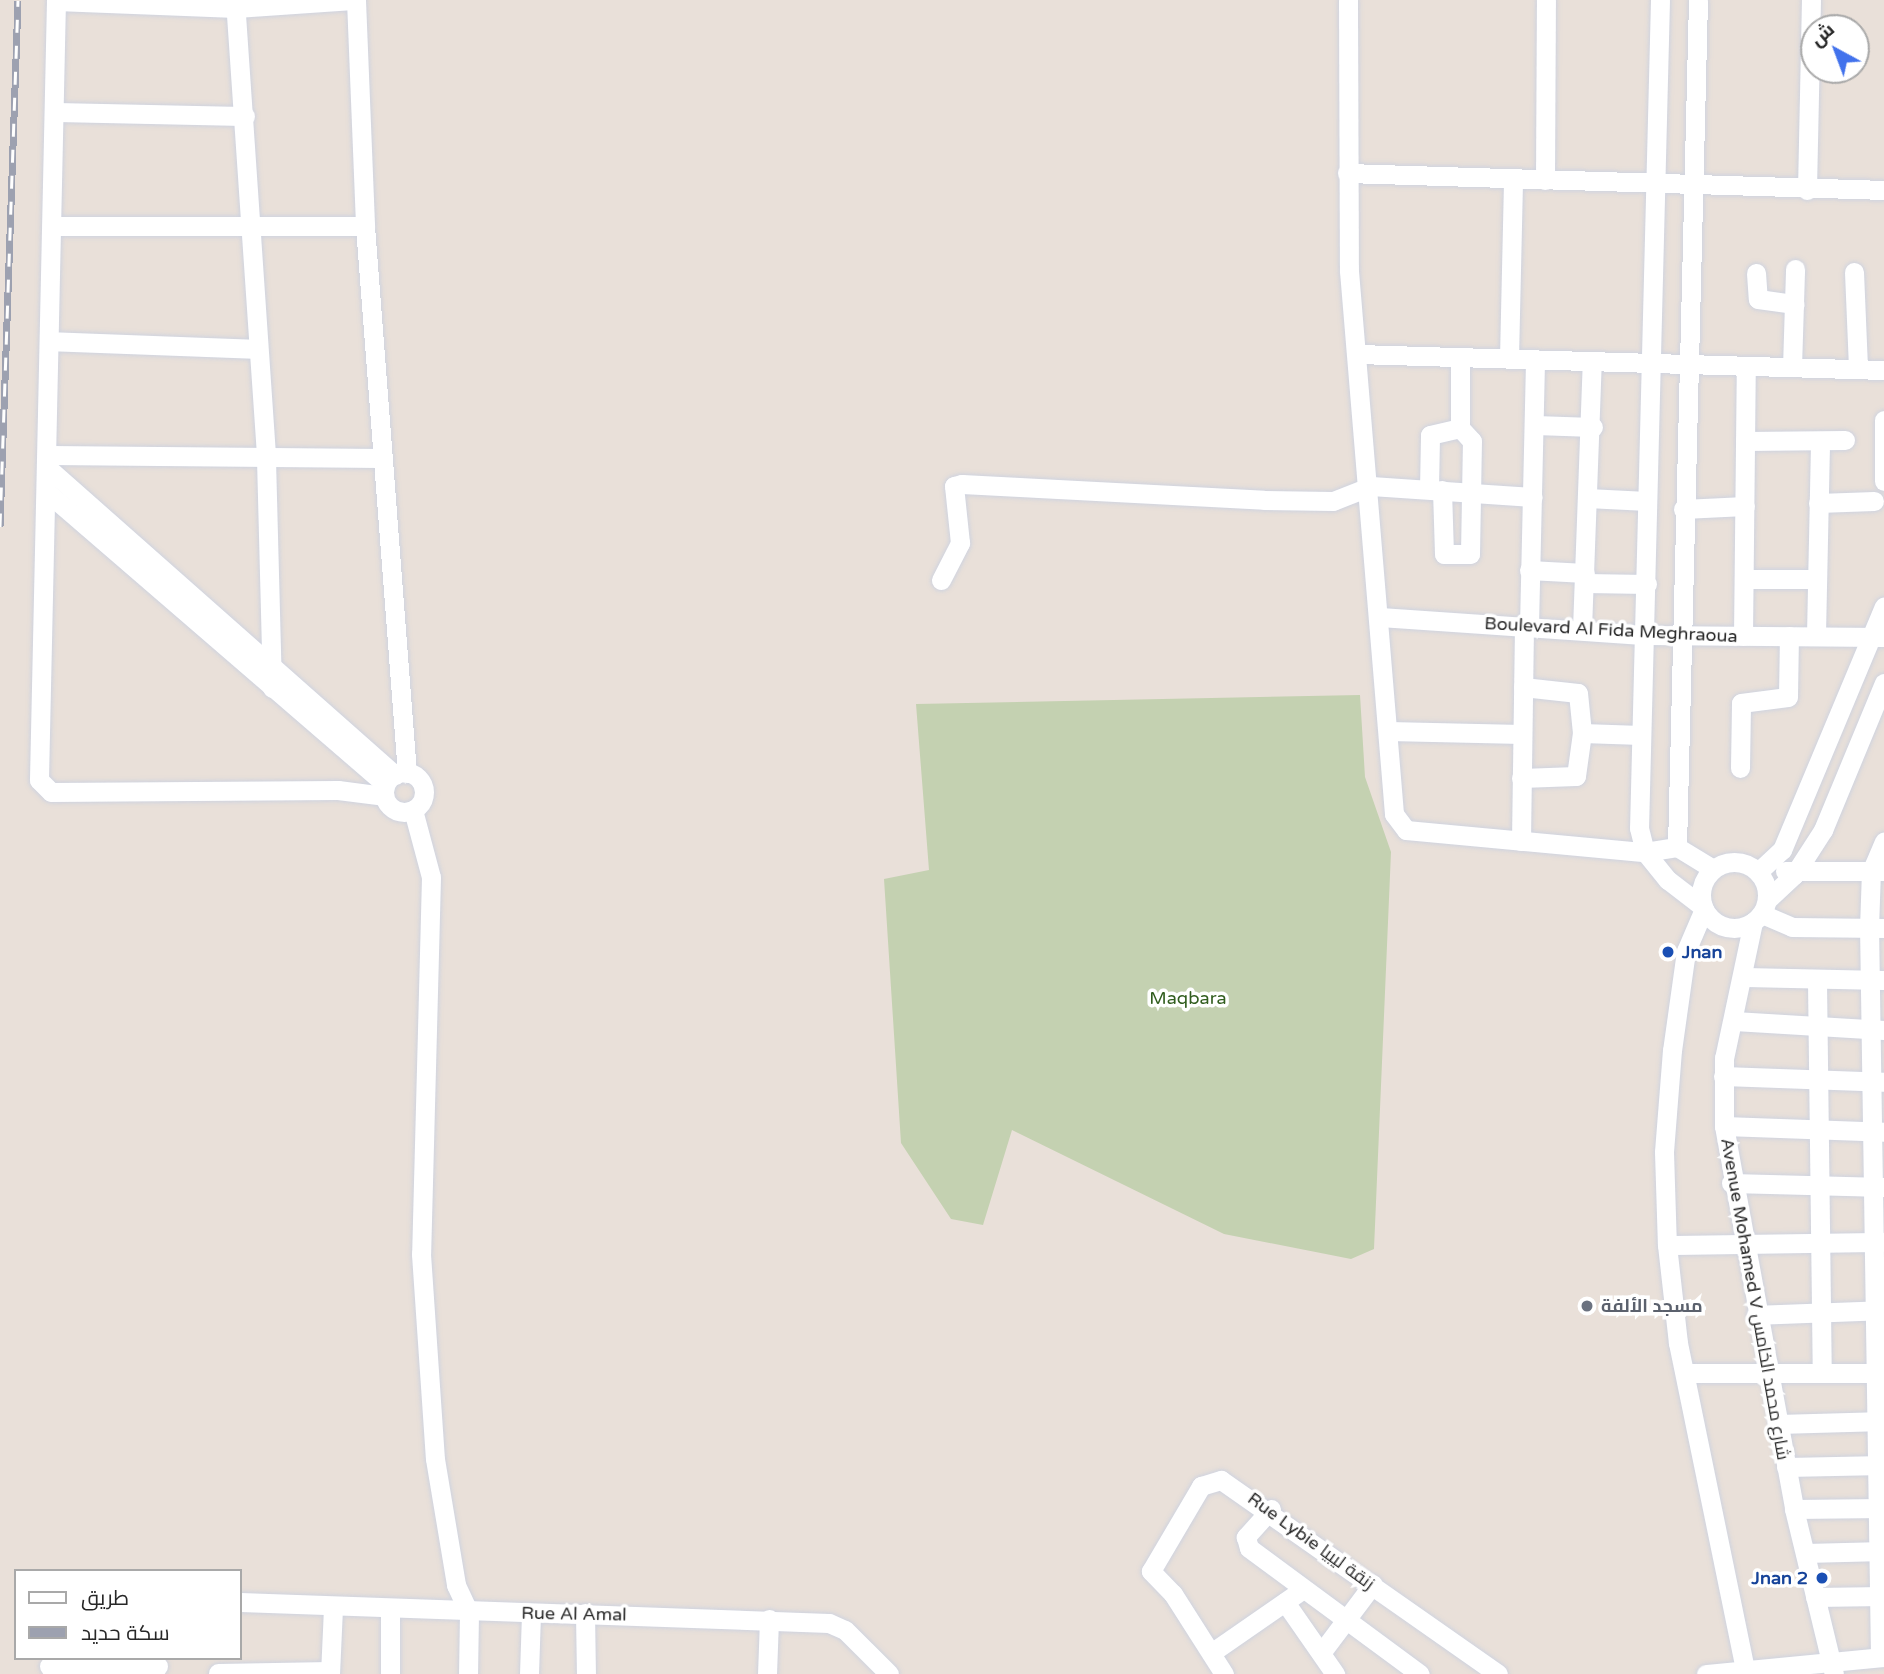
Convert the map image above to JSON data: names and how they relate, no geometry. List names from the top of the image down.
{
  "streets": {
    "street": [
      "Boulevard Al Fida Meghraoua",
      "Avenue Mohamed V شارع محمد الخامس",
      "Rue Lybie زنقة ليبيا",
      "Rue Al Amal"
    ]
  },
  "parks": ["Maqbara"],
  "places": ["Jnan", "مسجد الألفة", "Jnan 2"],
  "legend": ["طريق", "سكة حديد"],
  "north": "top left"
}
